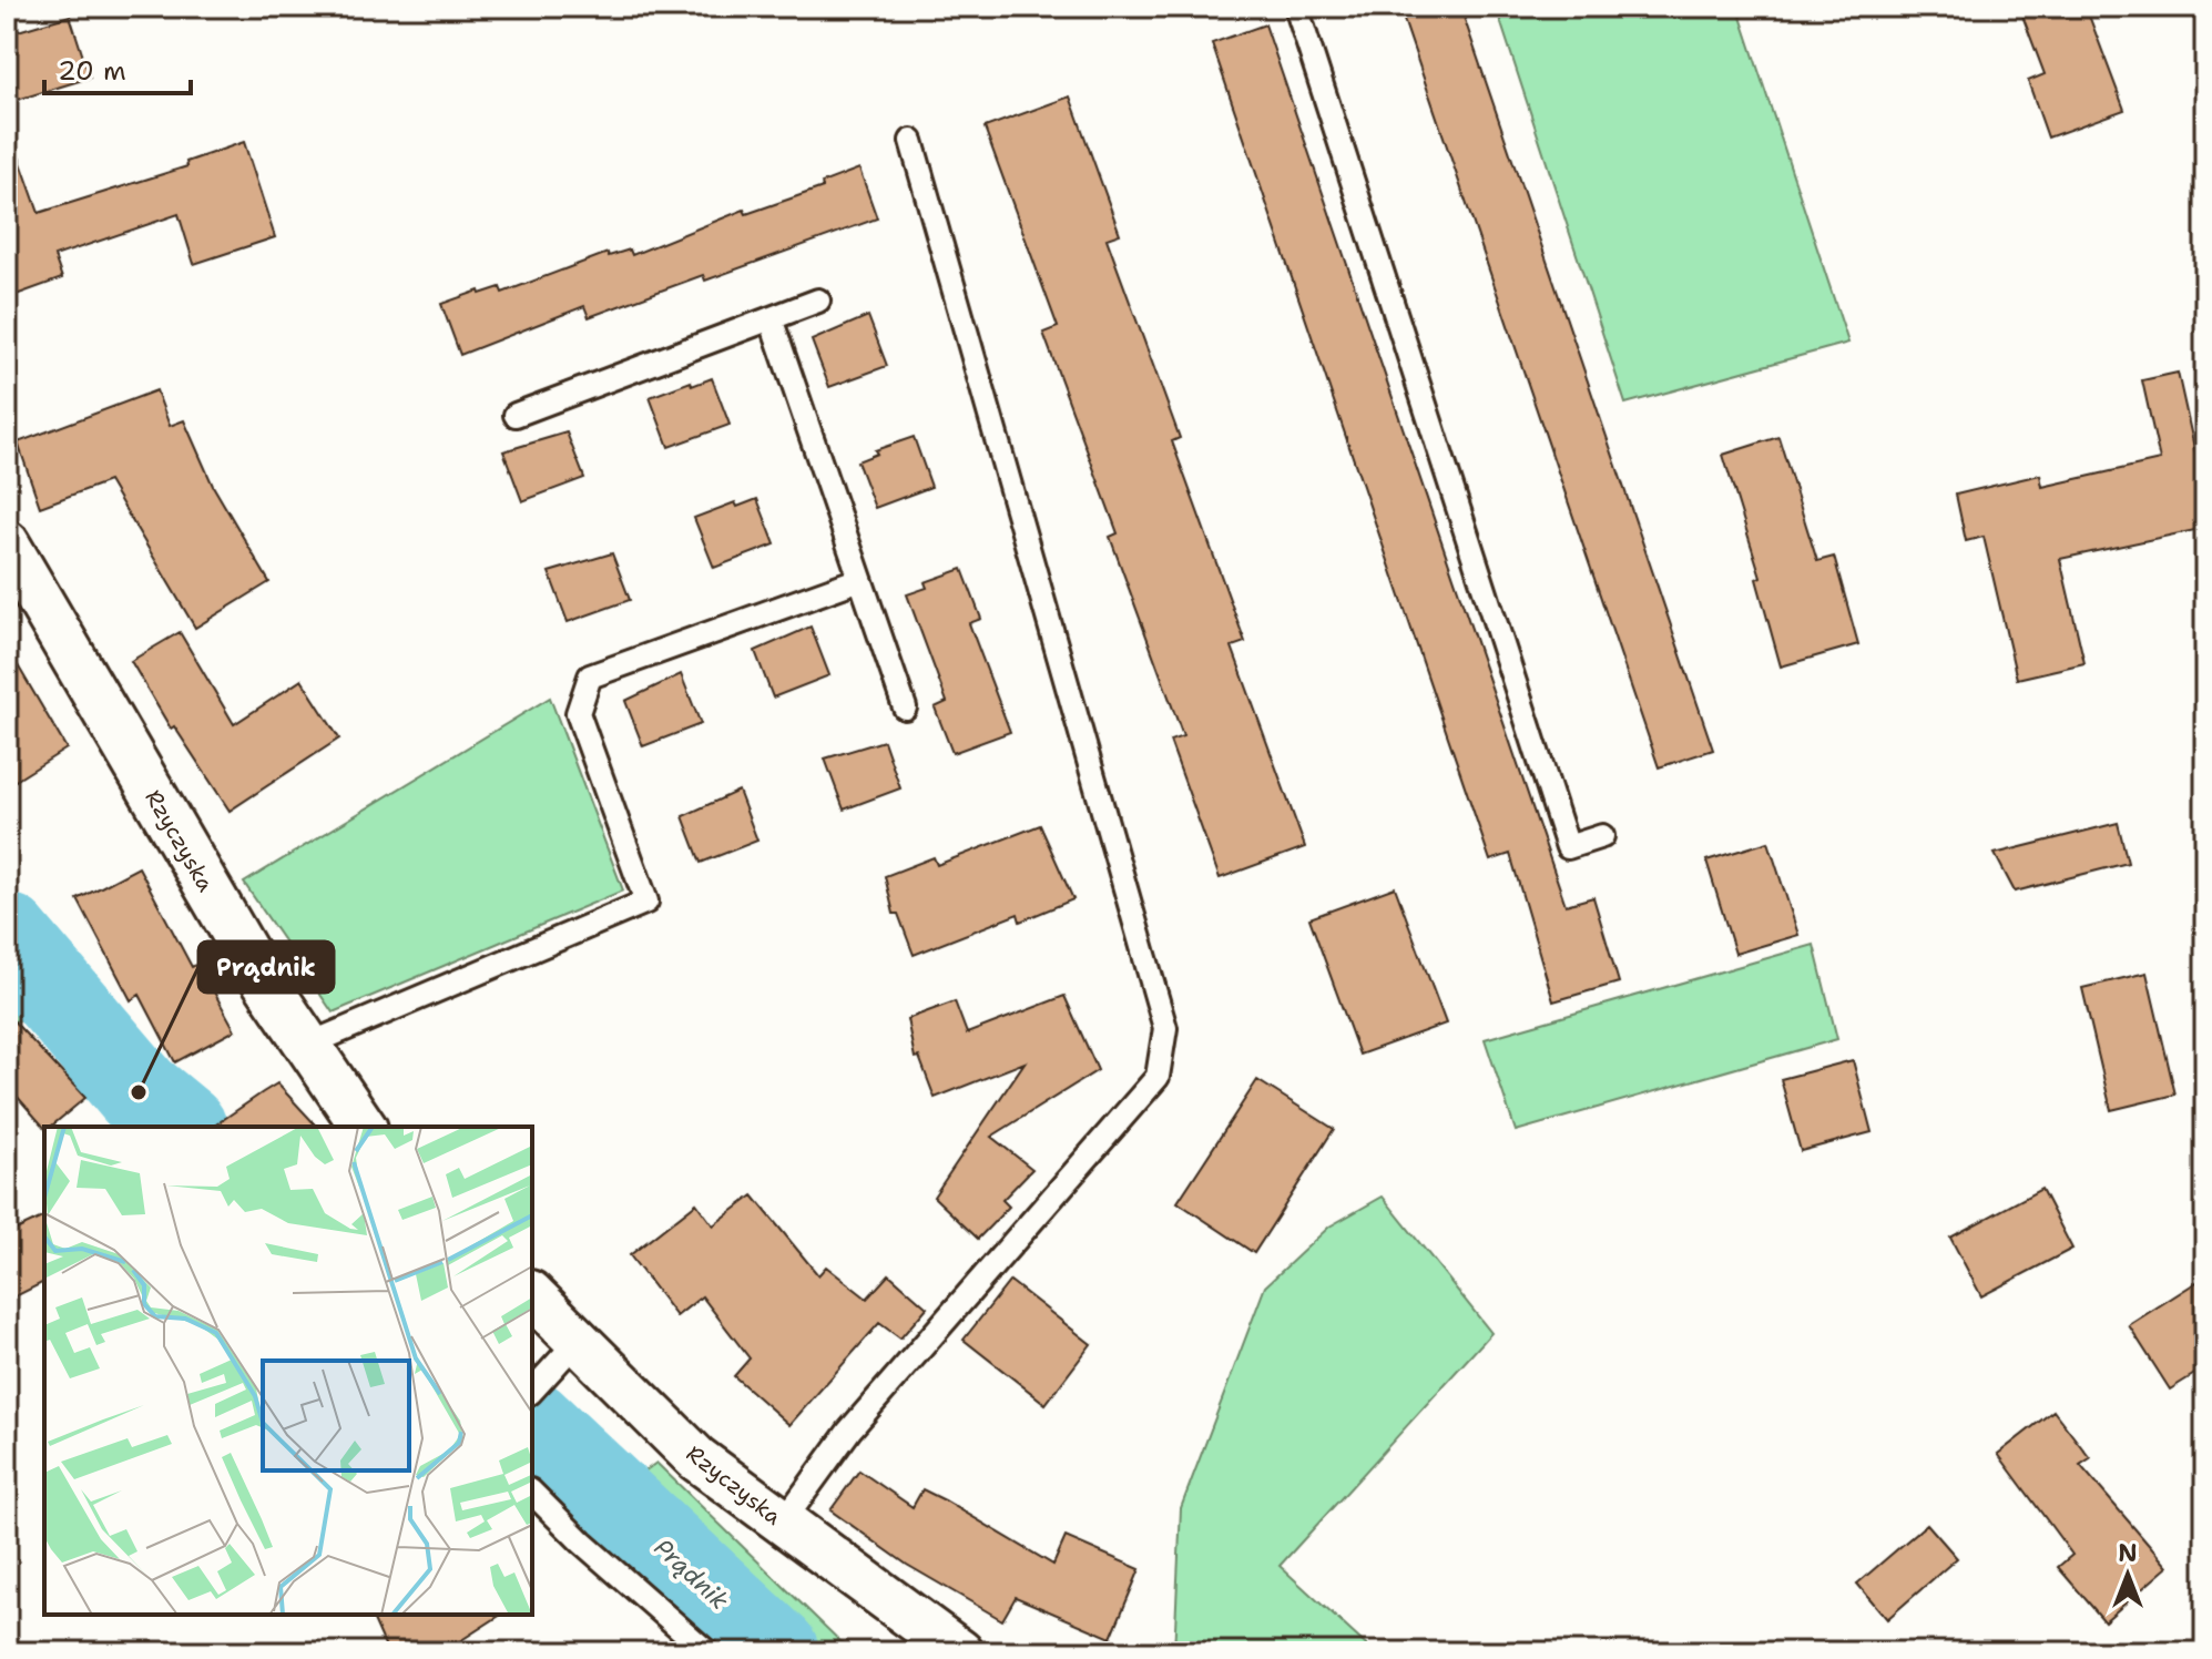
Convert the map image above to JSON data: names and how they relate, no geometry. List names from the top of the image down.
{
  "streets": {
    "street": ["Rzyczyska"]
  },
  "water": ["Prądnik"],
  "places": ["Prądnik"],
  "scale_bar": "20 m",
  "north": "top"
}
